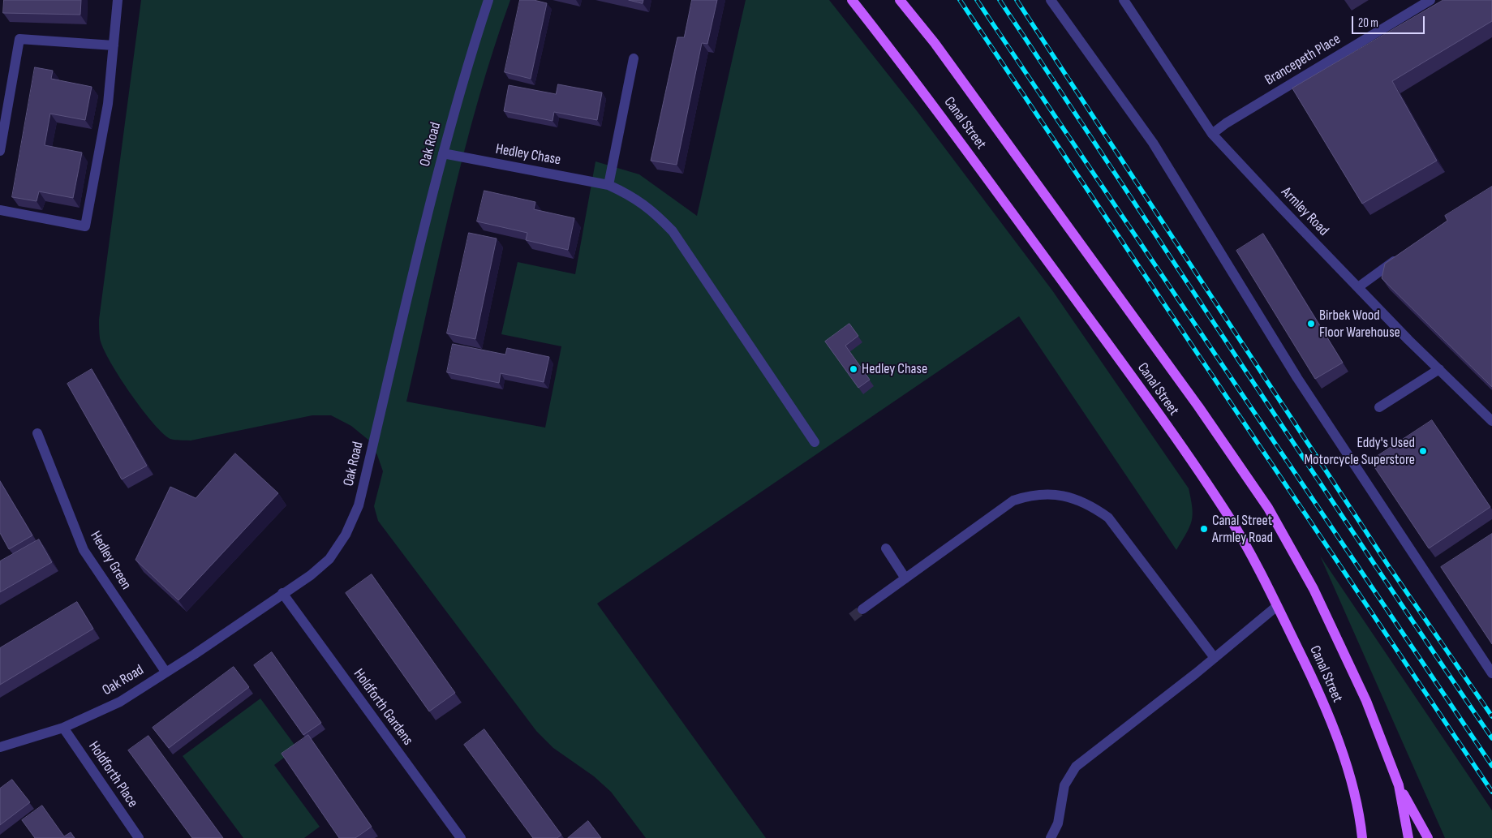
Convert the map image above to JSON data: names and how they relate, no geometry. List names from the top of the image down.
{
  "streets": {
    "main road": ["Canal Street"],
    "street": [
      "Brancepeth Place",
      "Oak Road",
      "Hedley Chase",
      "Armley Road",
      "Hedley Green",
      "Holdforth Gardens",
      "Holdforth Place"
    ]
  },
  "crossings": [
    ["Brancepeth Place", "Armley Road"],
    ["Oak Road", "Hedley Chase"],
    ["Oak Road", "Hedley Green"],
    ["Oak Road", "Holdforth Gardens"],
    ["Oak Road", "Holdforth Place"]
  ],
  "places": [
    "Birbek Wood Floor Warehouse",
    "Hedley Chase",
    "Eddy's Used Motorcycle Superstore",
    "Canal Street Armley Road"
  ],
  "scale_bar": "20 m"
}
